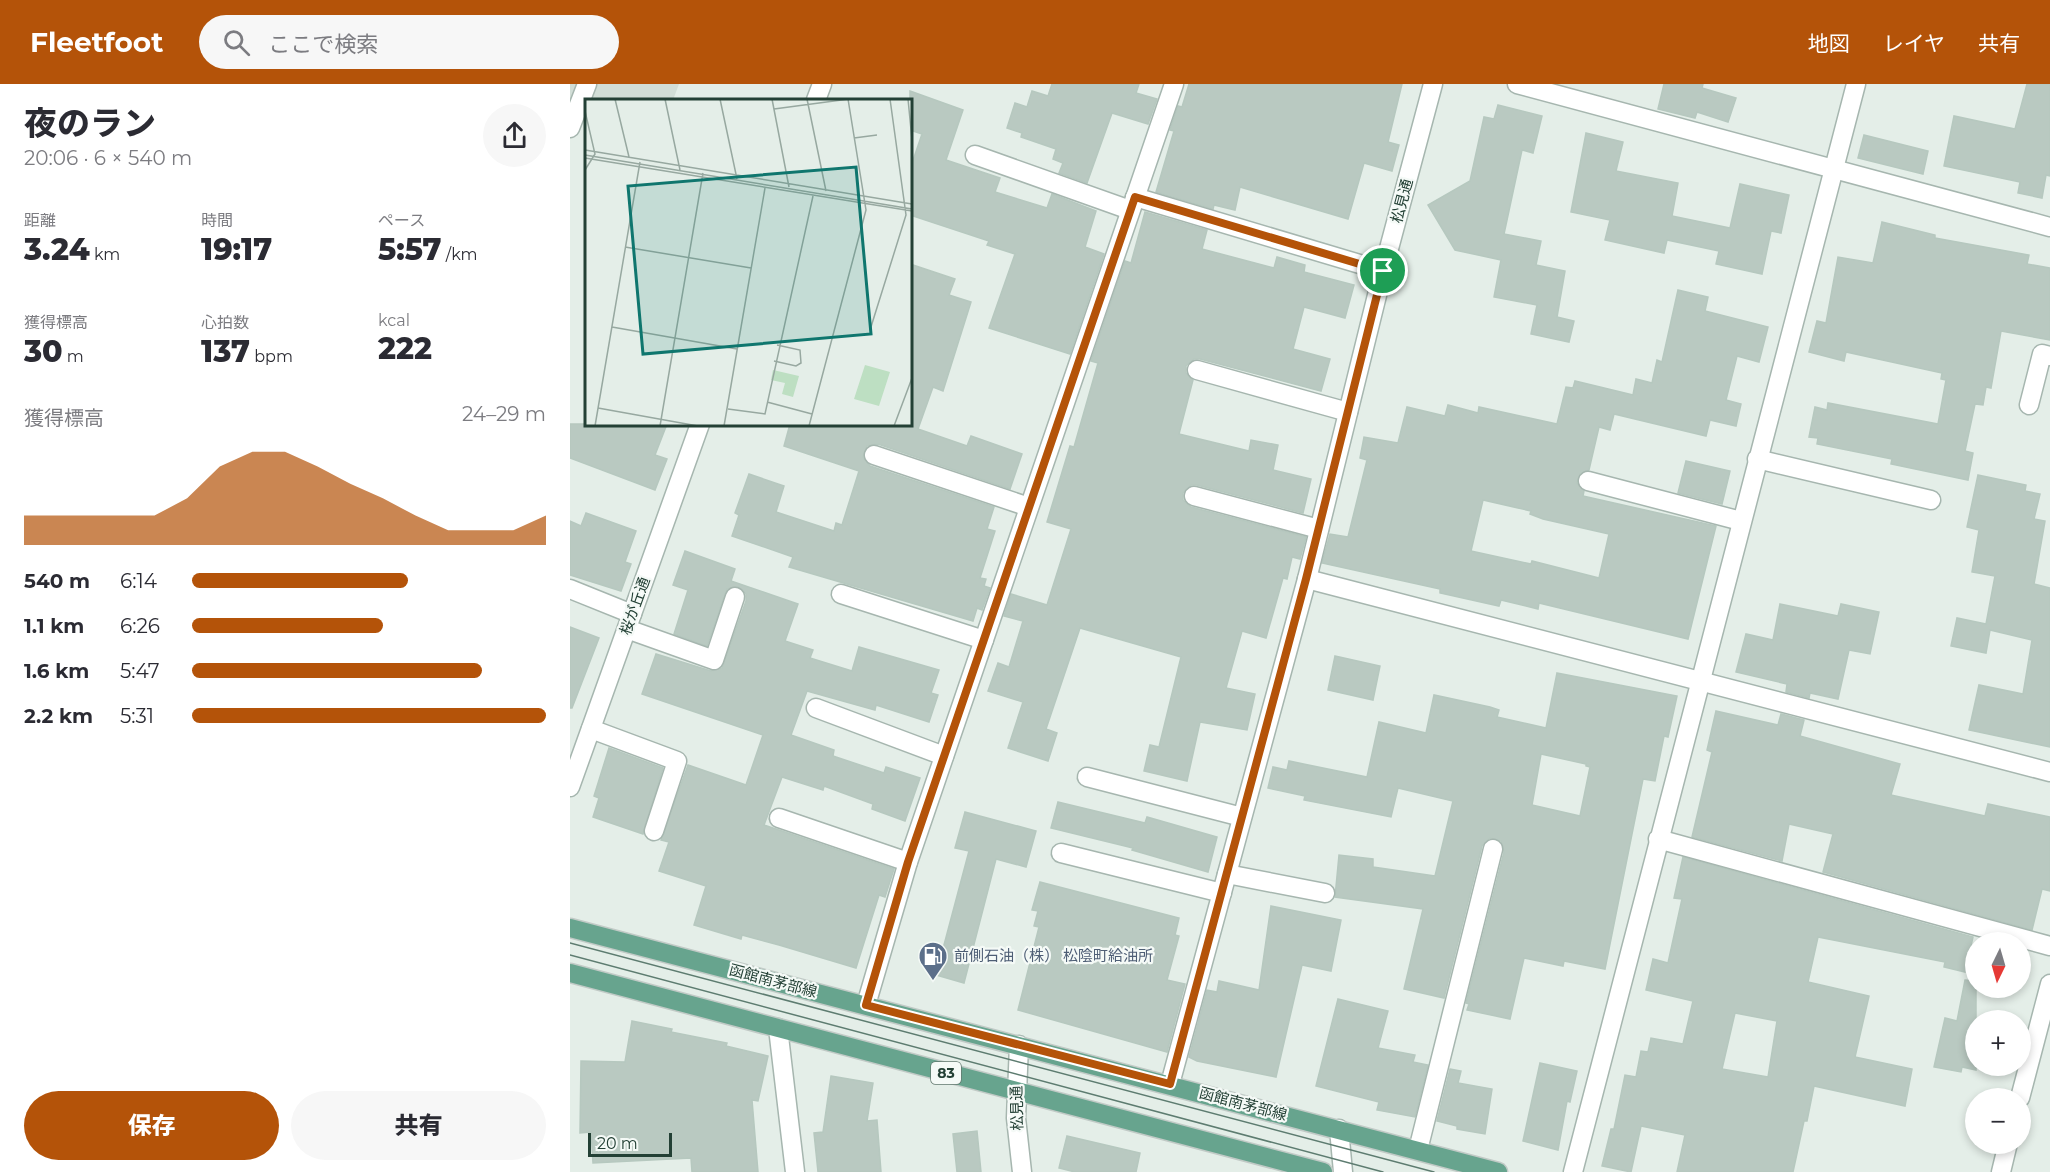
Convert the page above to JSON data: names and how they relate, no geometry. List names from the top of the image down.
{
  "streets": {
    "main road": ["函館南茅部線", "83"],
    "street": ["松見通", "桜が丘通"]
  },
  "crossings": [
    ["松見通", "函館南茅部線"],
    ["松見通", "83"]
  ],
  "places": {
    "fuel station": ["前側石油（株） 松陰町給油所"]
  },
  "scale_bar": "20 m",
  "north": "bottom",
  "page": {
    "header": "Fleetfoot",
    "search": "ここで検索",
    "nav": ["地図", "レイヤ", "共有"],
    "heading": ["夜のラン", "20:06 · 6 × 540 m"],
    "stats": [
      ["距離", "3.24 km"],
      ["時間", "19:17"],
      ["ペース", "5:57 /km"],
      ["獲得標高", "30 m"],
      ["心拍数", "137 bpm"],
      ["kcal", "222"]
    ],
    "chart": ["獲得標高", "24–29 m"],
    "list": [
      {
        "name": "540 m",
        "note": "6:14"
      },
      {
        "name": "1.1 km",
        "note": "6:26"
      },
      {
        "name": "1.6 km",
        "note": "5:47"
      },
      {
        "name": "2.2 km",
        "note": "5:31"
      }
    ],
    "map_buttons": ["+", "−"],
    "buttons": ["保存", "共有"],
    "scale": "20 m"
  }
}
